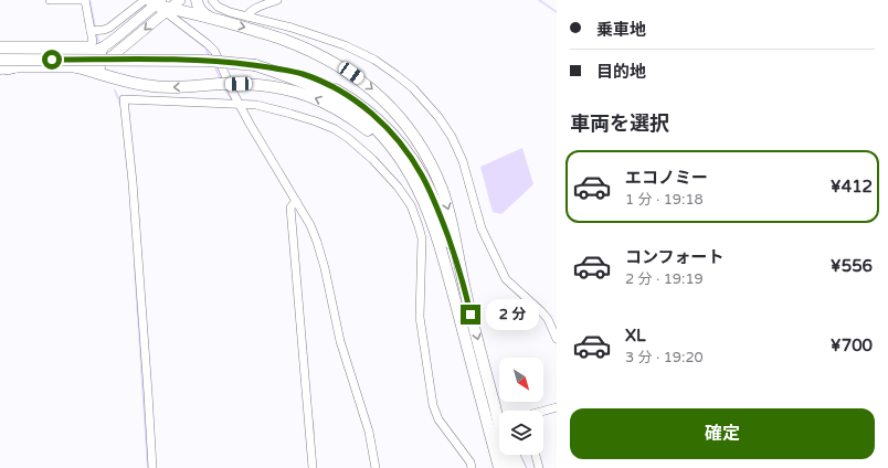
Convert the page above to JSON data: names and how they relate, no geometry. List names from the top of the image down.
{
  "north": "bottom right",
  "page": {
    "banner": ["乗車地", "目的地"],
    "heading": "車両を選択",
    "list": [
      {
        "name": "エコノミー",
        "note": "1 分 · 19:18",
        "value": "¥412"
      },
      {
        "name": "コンフォート",
        "note": "2 分 · 19:19",
        "value": "¥556"
      },
      {
        "name": "XL",
        "note": "3 分 · 19:20",
        "value": "¥700"
      }
    ],
    "bubble": "2 分",
    "buttons": "確定"
  }
}
